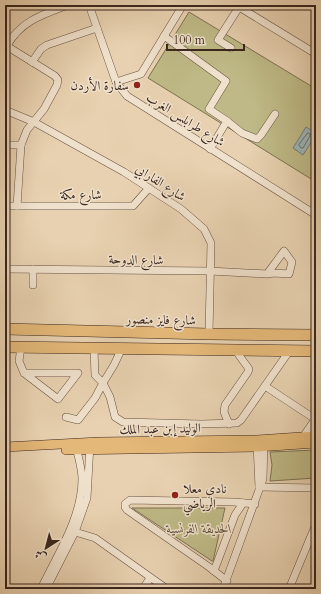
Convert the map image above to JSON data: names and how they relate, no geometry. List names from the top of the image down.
{
  "streets": {
    "highway": ["شارع فايز منصور"],
    "main road": ["الوليد إبن عبد الملك"],
    "street": [
      "شارع طرابلس الغرب",
      "شارع الفارابي",
      "شارع مكة",
      "شارع الدوحة"
    ]
  },
  "crossings": [
    ["شارع الفارابي", "شارع مكة"],
    ["شارع الفارابي", "شارع الدوحة"],
    ["شارع الفارابي", "شارع فايز منصور"]
  ],
  "parks": ["الحديقة الفرنسية"],
  "places": ["سفارة الأردن", "نادي معلا الرياضي"],
  "scale_bar": "100 m",
  "north": "bottom left"
}
